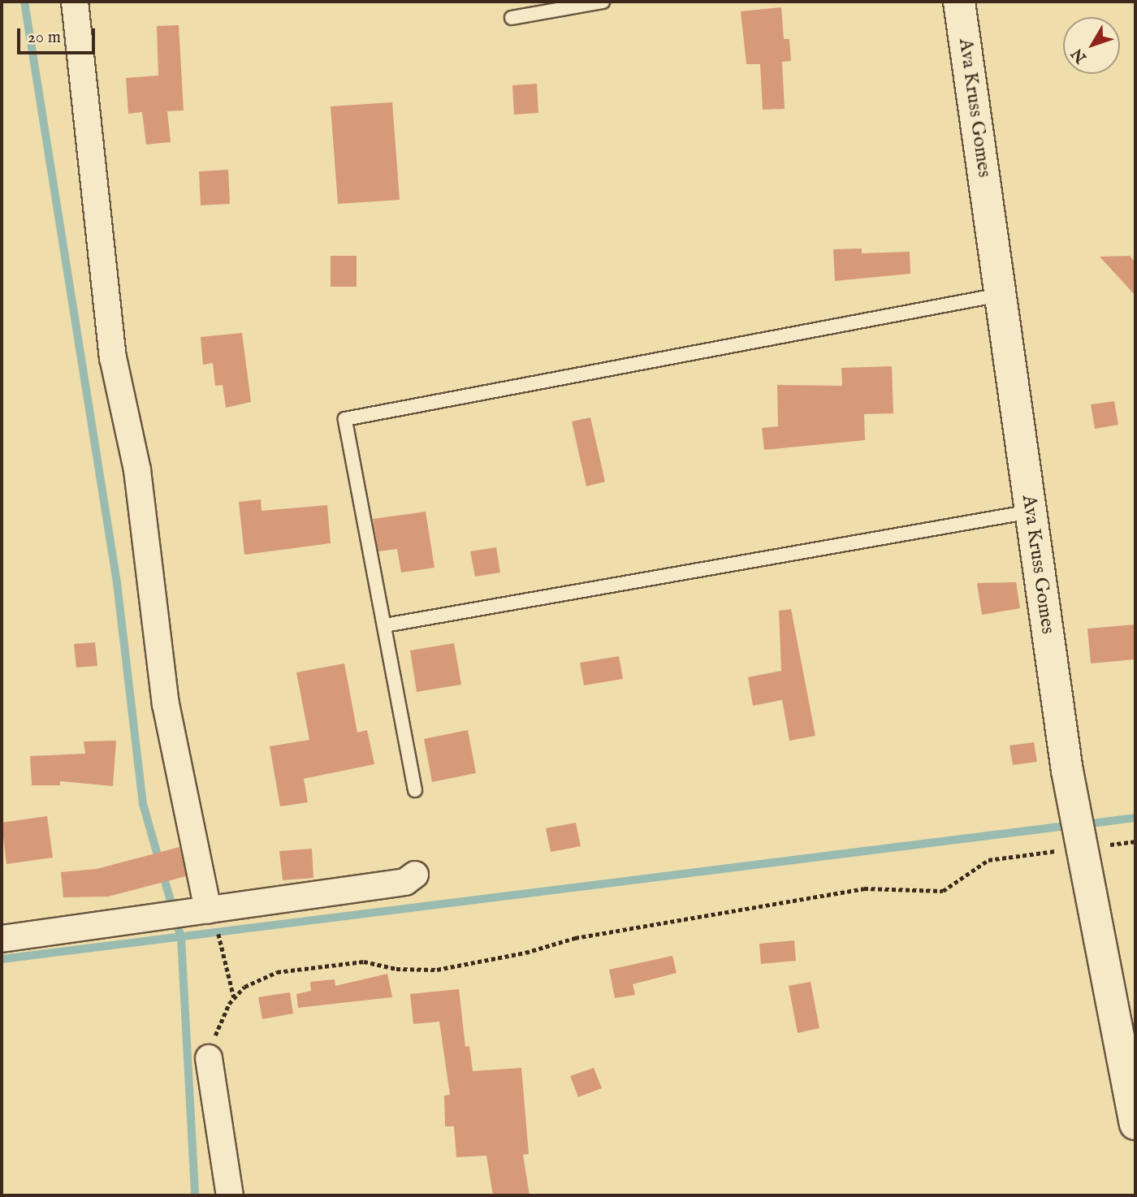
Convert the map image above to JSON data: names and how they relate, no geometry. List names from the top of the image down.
{
  "streets": {
    "street": ["Ava Kruss Gomes"]
  },
  "scale_bar": "20 m",
  "north": "bottom left"
}
